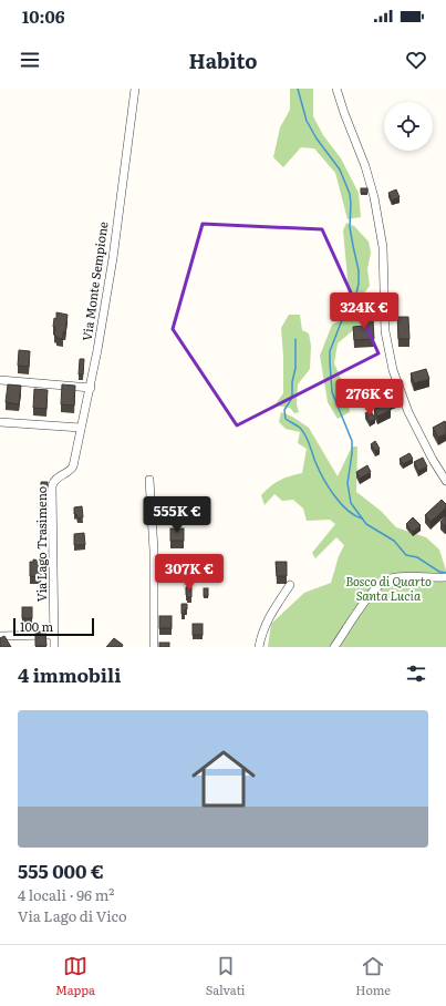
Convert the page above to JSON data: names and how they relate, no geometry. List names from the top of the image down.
{
  "streets": {
    "street": ["Via Monte Sempione", "Via Lago Trasimeno"]
  },
  "crossings": [
    ["Via Monte Sempione", "Via Lago Trasimeno"]
  ],
  "parks": ["Bosco di Quarto Santa Lucia"],
  "scale_bar": "100 m",
  "page": {
    "status": "10:06",
    "header": "Habito",
    "price": [
      "324K €",
      "276K €",
      "555K €",
      "307K €"
    ],
    "scale": "100 m",
    "heading": "4 immobili",
    "list": [
      {
        "name": "555 000 €",
        "note": "4 locali · 96 m² · Via Lago di Vico"
      }
    ],
    "tabs": ["Mappa", "Salvati", "Home"]
  }
}
